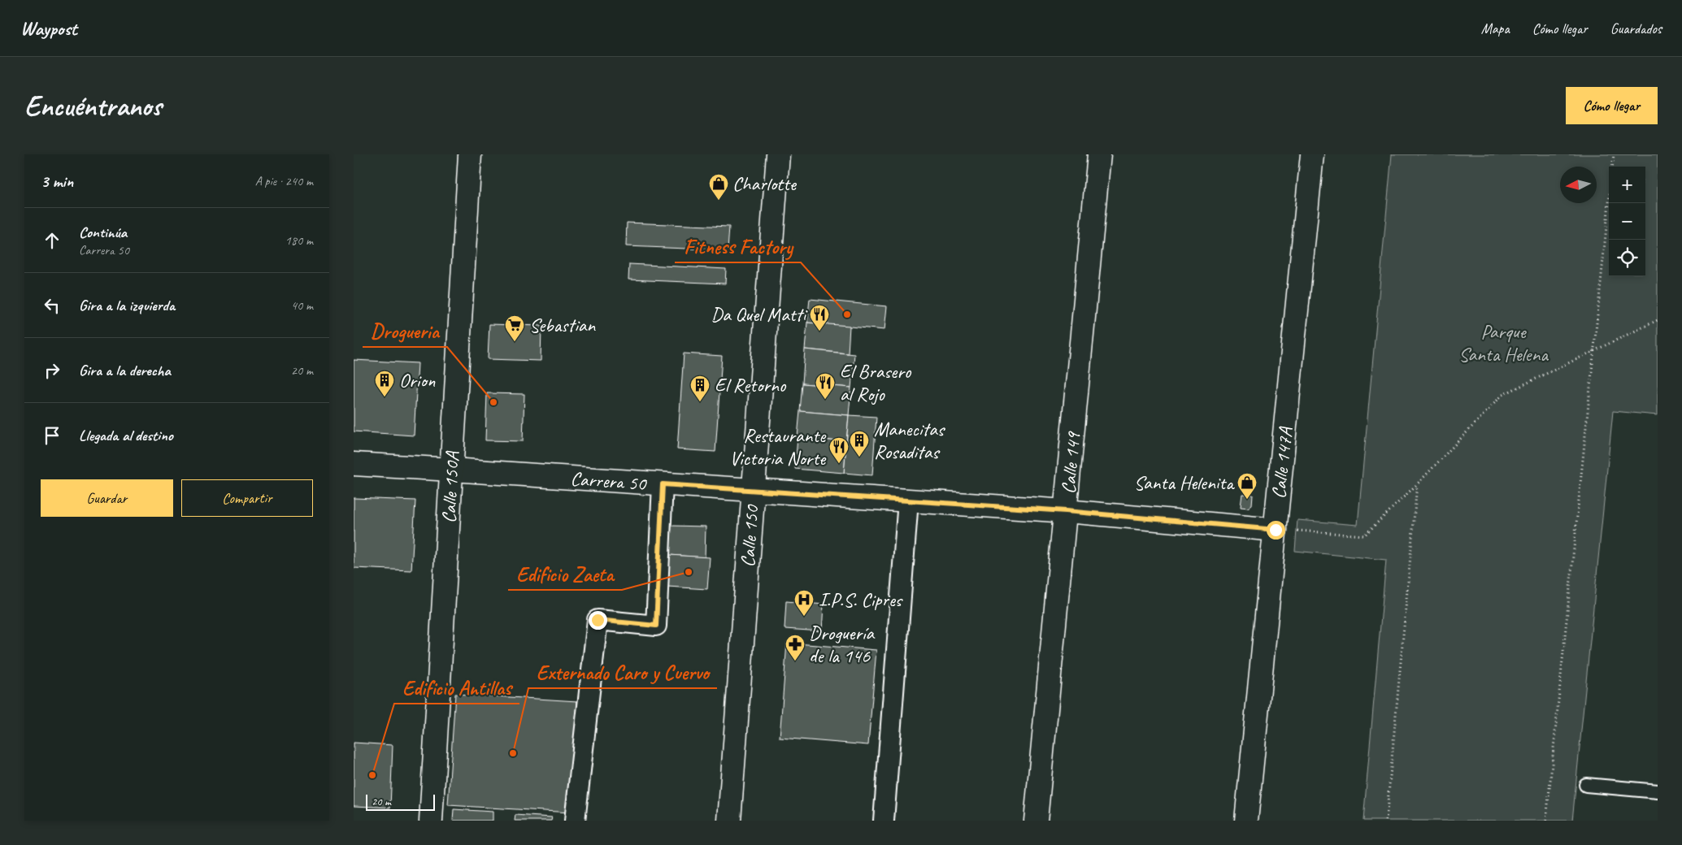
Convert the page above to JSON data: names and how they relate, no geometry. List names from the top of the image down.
{
  "streets": {
    "street": [
      "Calle 149",
      "Calle 147A",
      "Carrera 50",
      "Calle 150A",
      "Calle 150"
    ]
  },
  "crossings": [
    ["Calle 149", "Carrera 50"],
    ["Calle 147A", "Carrera 50"],
    ["Carrera 50", "Calle 150A"],
    ["Carrera 50", "Calle 150"]
  ],
  "parks": ["Parque Santa Helena"],
  "places": {
    "shop": ["Charlotte", "Santa Helenita"],
    "other": [
      "Fitness Factory",
      "Drogueria",
      "Edificio Zaeta",
      "Externado Caro y Cuervo",
      "Edificio Antillas"
    ],
    "restaurant": ["Da Quel Matti", "El Brasero al Rojo", "Restaurante Victoria Norte"],
    "supermarket": ["Sebastian"],
    "building": ["Orion", "El Retorno", "Manecitas Rosaditas"],
    "hospital": ["I.P.S. Cipres"],
    "pharmacy": ["Droguería de la 146"]
  },
  "scale_bar": "20 m",
  "north": "left",
  "page": {
    "header": "Waypost",
    "nav": ["Mapa", "Cómo llegar", "Guardados"],
    "buttons": [
      "Cómo llegar",
      ["Guardar", "Compartir"]
    ],
    "title": "Encuéntranos",
    "heading": ["3 min", "A pie · 240 m"],
    "map_buttons": ["+", "−"],
    "list": [
      ["Continúa", "Carrera 50", "180 m"],
      ["Gira a la izquierda", "40 m"],
      ["Gira a la derecha", "20 m"],
      "Llegada al destino"
    ],
    "scale": "20 m"
  }
}
